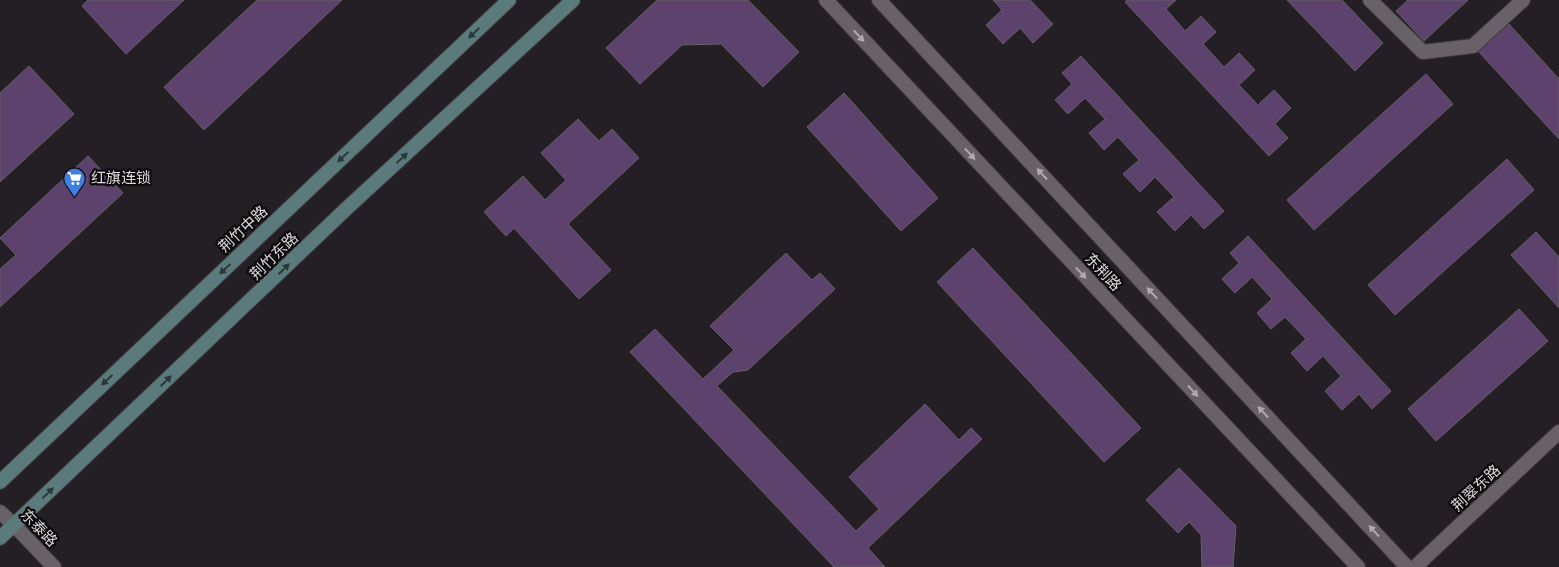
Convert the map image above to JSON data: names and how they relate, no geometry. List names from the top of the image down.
{
  "streets": {
    "main road": ["荆竹中路", "荆竹东路"],
    "street": ["东荆路", "荆翠东路", "东泰路"]
  },
  "crossings": [
    ["荆竹东路", "东泰路"]
  ],
  "one_way": ["荆竹中路", "荆竹东路"],
  "places": {
    "supermarket": ["红旗连锁"]
  }
}
